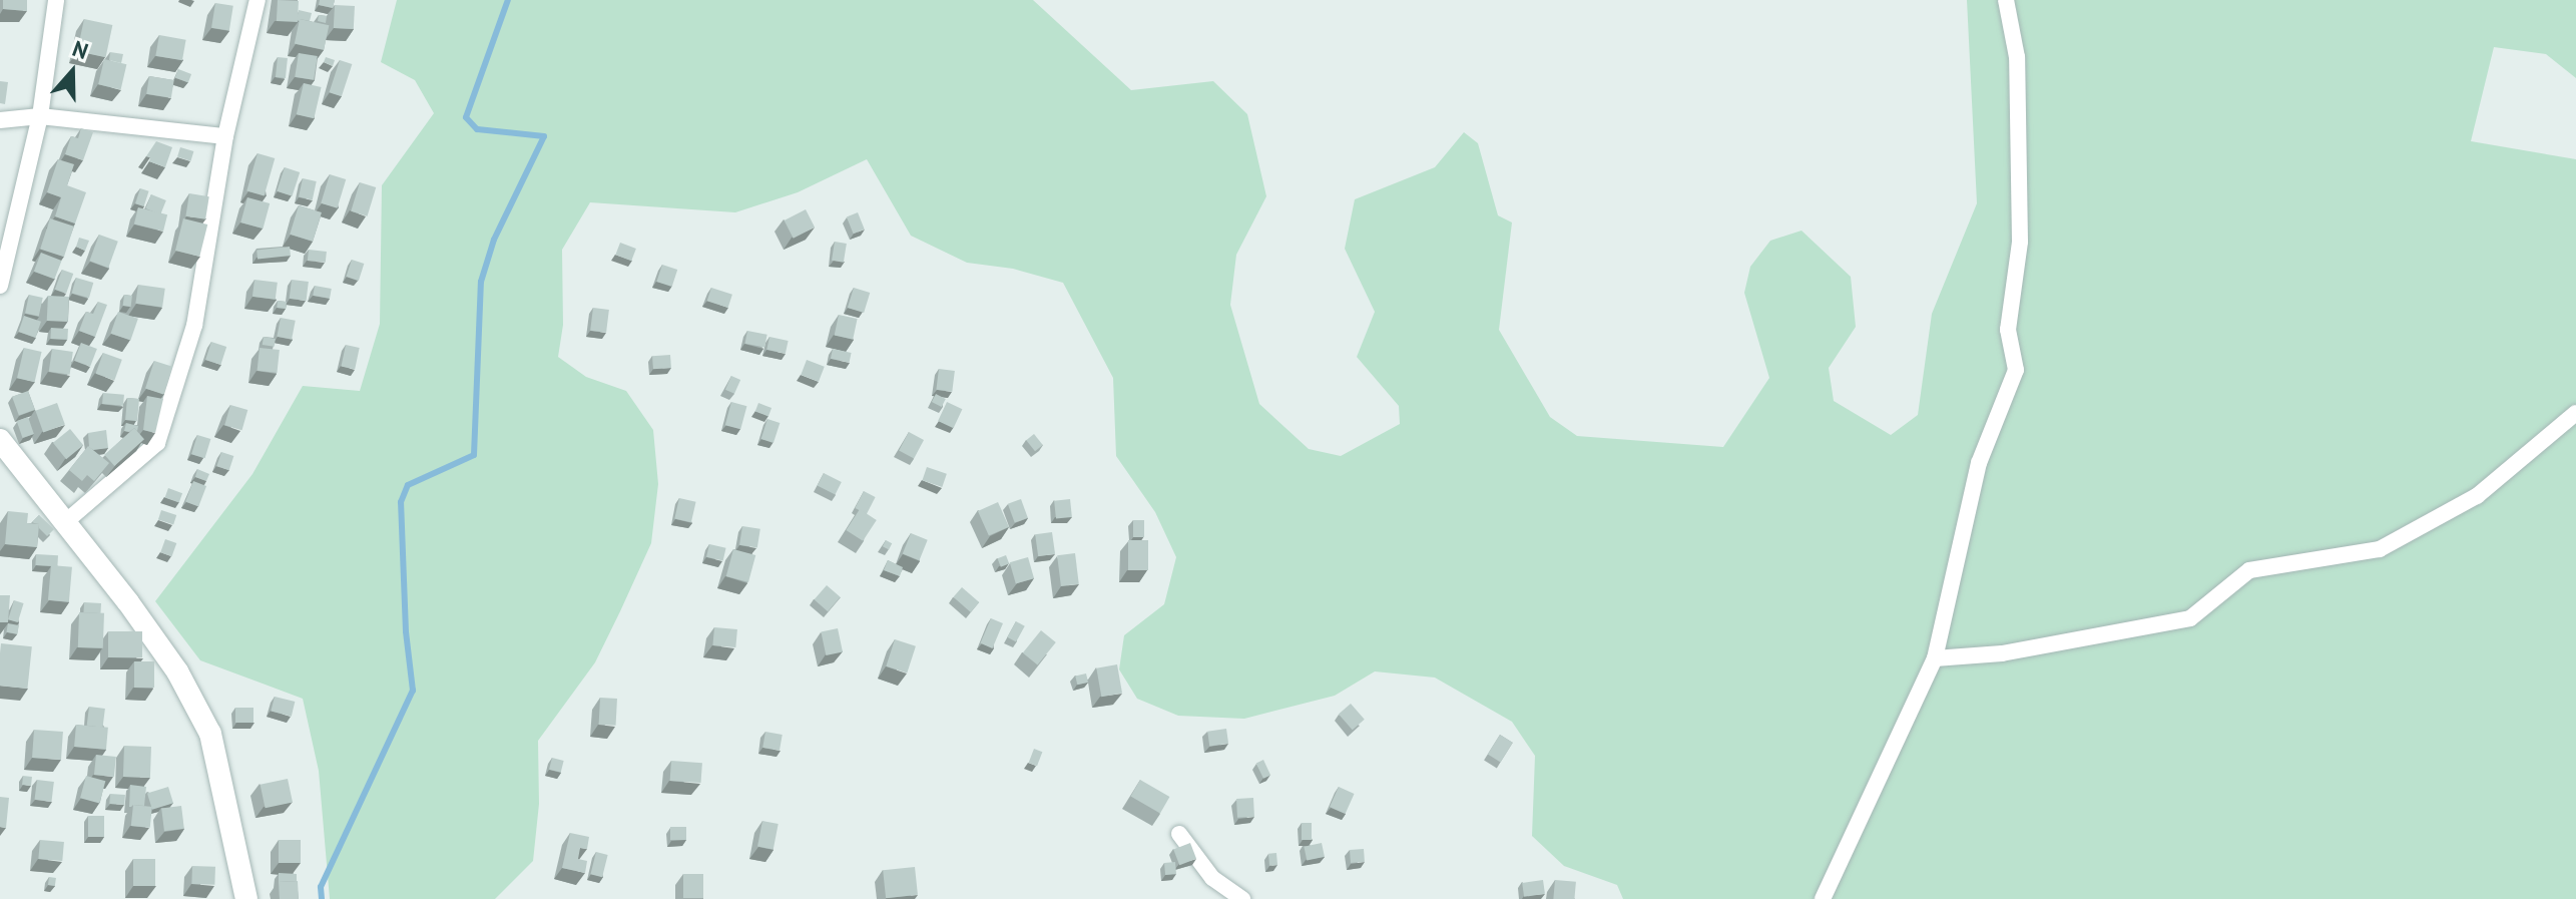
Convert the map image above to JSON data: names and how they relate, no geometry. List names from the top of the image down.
{
  "north": "top"
}
